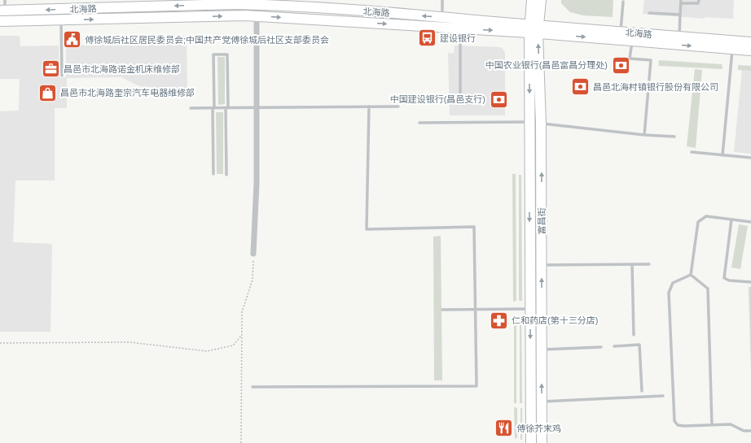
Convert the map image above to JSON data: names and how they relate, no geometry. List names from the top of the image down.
{
  "streets": {
    "main road": ["北海路", "富昌街"]
  },
  "crossings": [
    ["北海路", "富昌街"]
  ],
  "places": {
    "bus stop": ["建设银行"],
    "public building": ["傅徐城后社区居民委员会;中国共产党傅徐城后社区支部委员会"],
    "bank": ["中国农业银行(昌邑富昌分理处)", "昌邑北海村镇银行股份有限公司", "中国建设银行(昌邑支行)"],
    "office": ["昌邑市北海路诺金机床维修部"],
    "shop": ["昌邑市北海路奎宗汽车电器维修部"],
    "pharmacy": ["仁和药店(第十三分店)"],
    "restaurant": ["傅徐芥末鸡"]
  }
}
